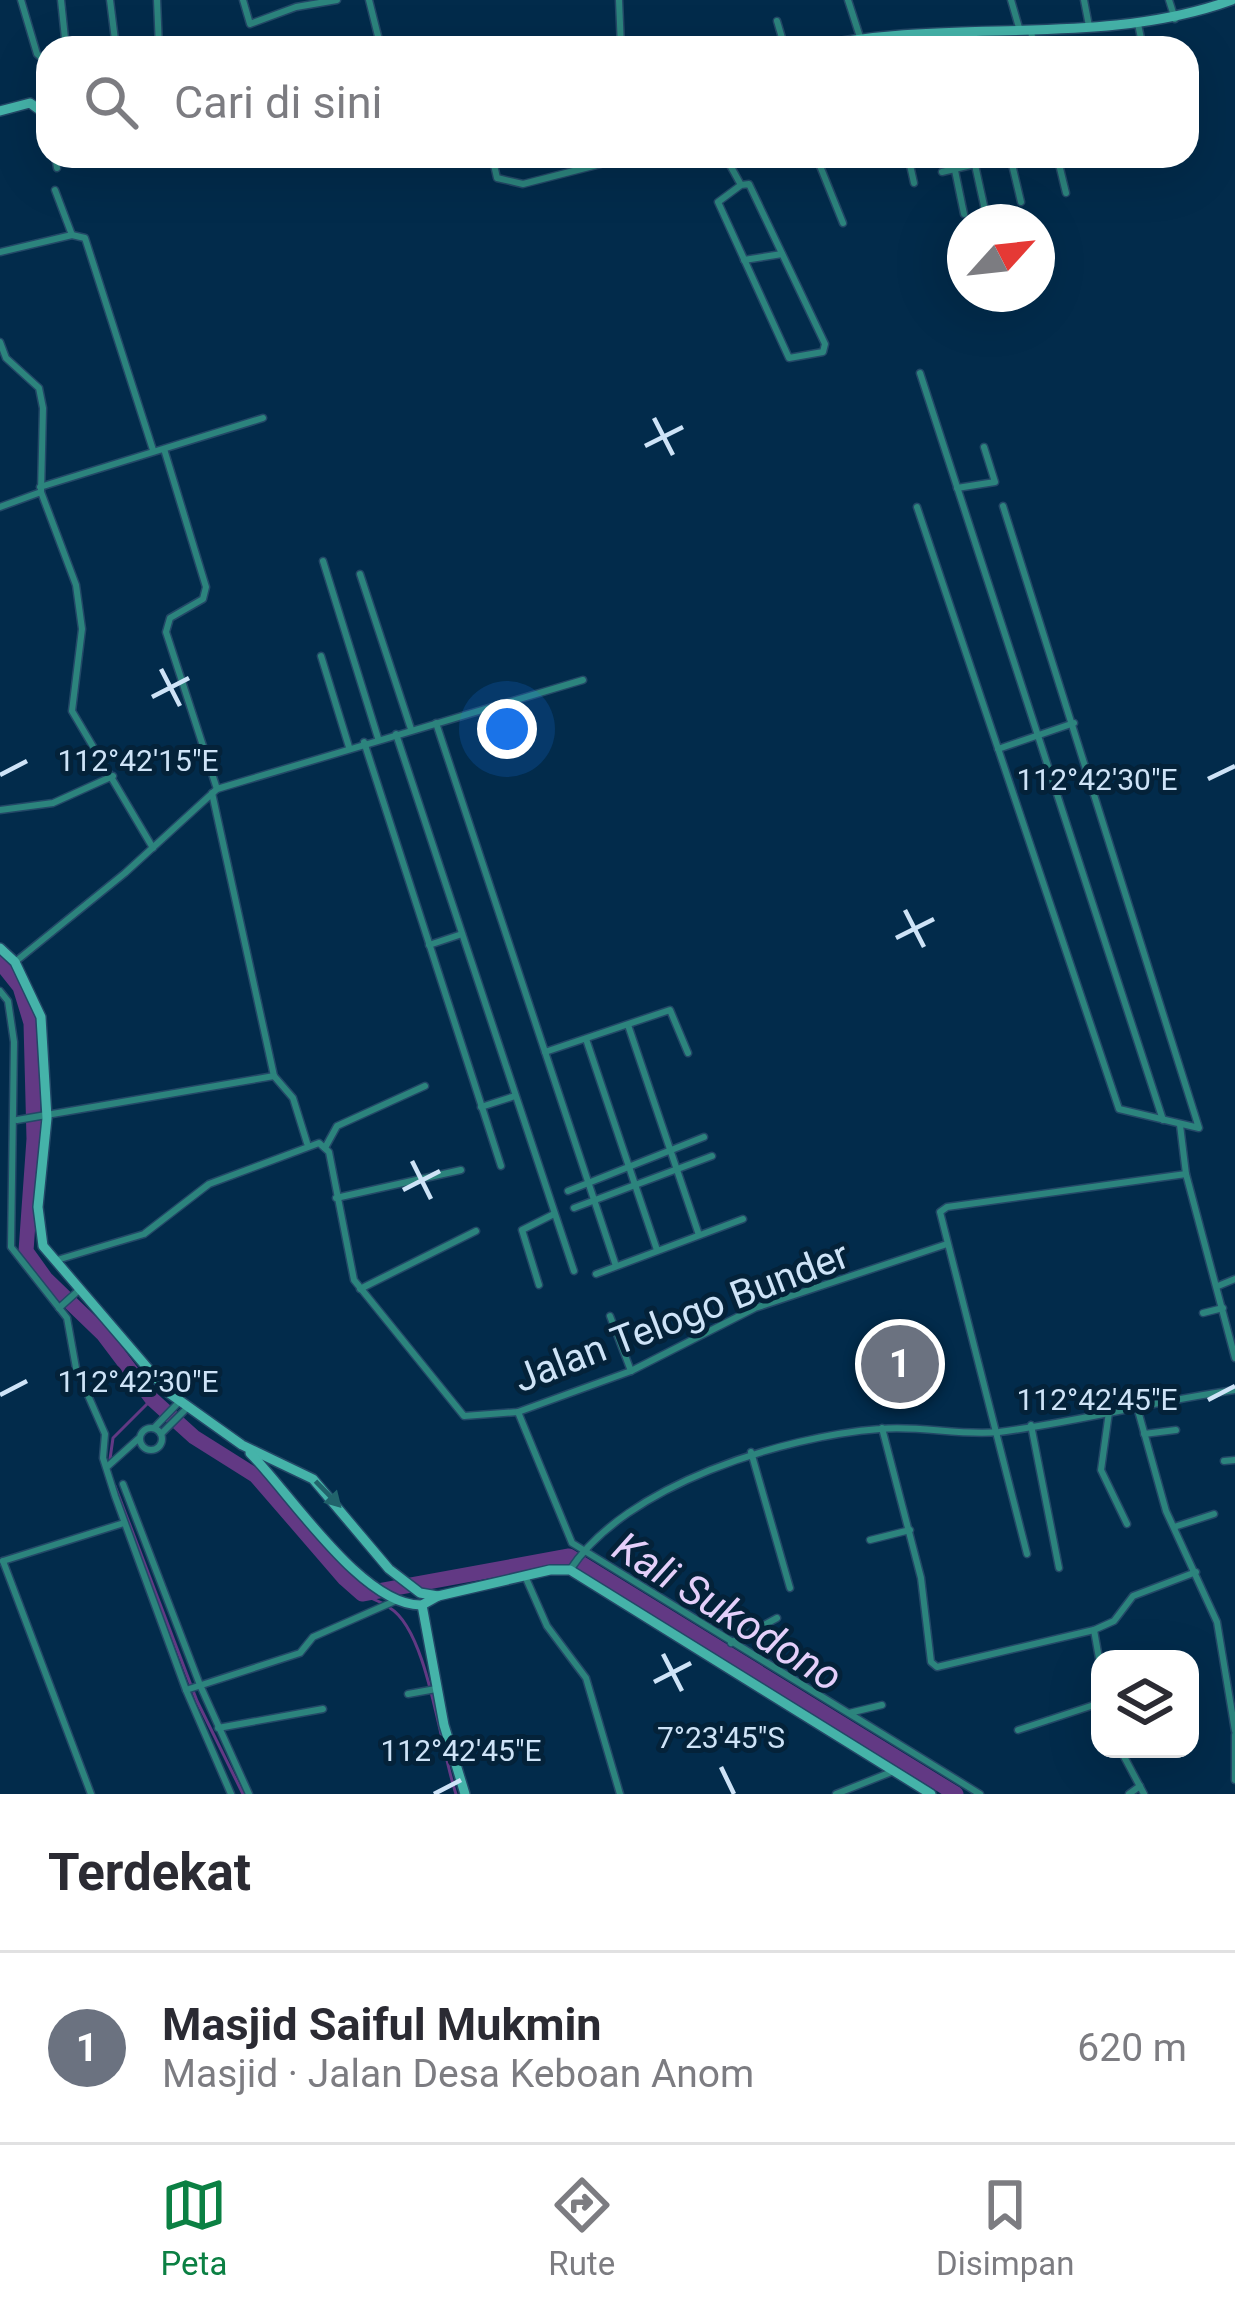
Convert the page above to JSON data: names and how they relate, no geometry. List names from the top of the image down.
{
  "streets": {
    "street": ["Jalan Telogo Bunder"]
  },
  "water": ["Kali Sukodono"],
  "north": "top right",
  "page": {
    "search": "Cari di sini",
    "pins": "1",
    "heading": "Terdekat",
    "list": [
      {
        "mark": "1",
        "name": "Masjid Saiful Mukmin",
        "note": "Masjid · Jalan Desa Keboan Anom",
        "value": "620 m"
      }
    ],
    "nav": ["Peta", "Rute", "Disimpan"]
  },
  "coordinates": [
    "112°42'15\"E",
    "112°42'30\"E",
    "112°42'45\"E",
    "7°23'45\"S"
  ]
}
